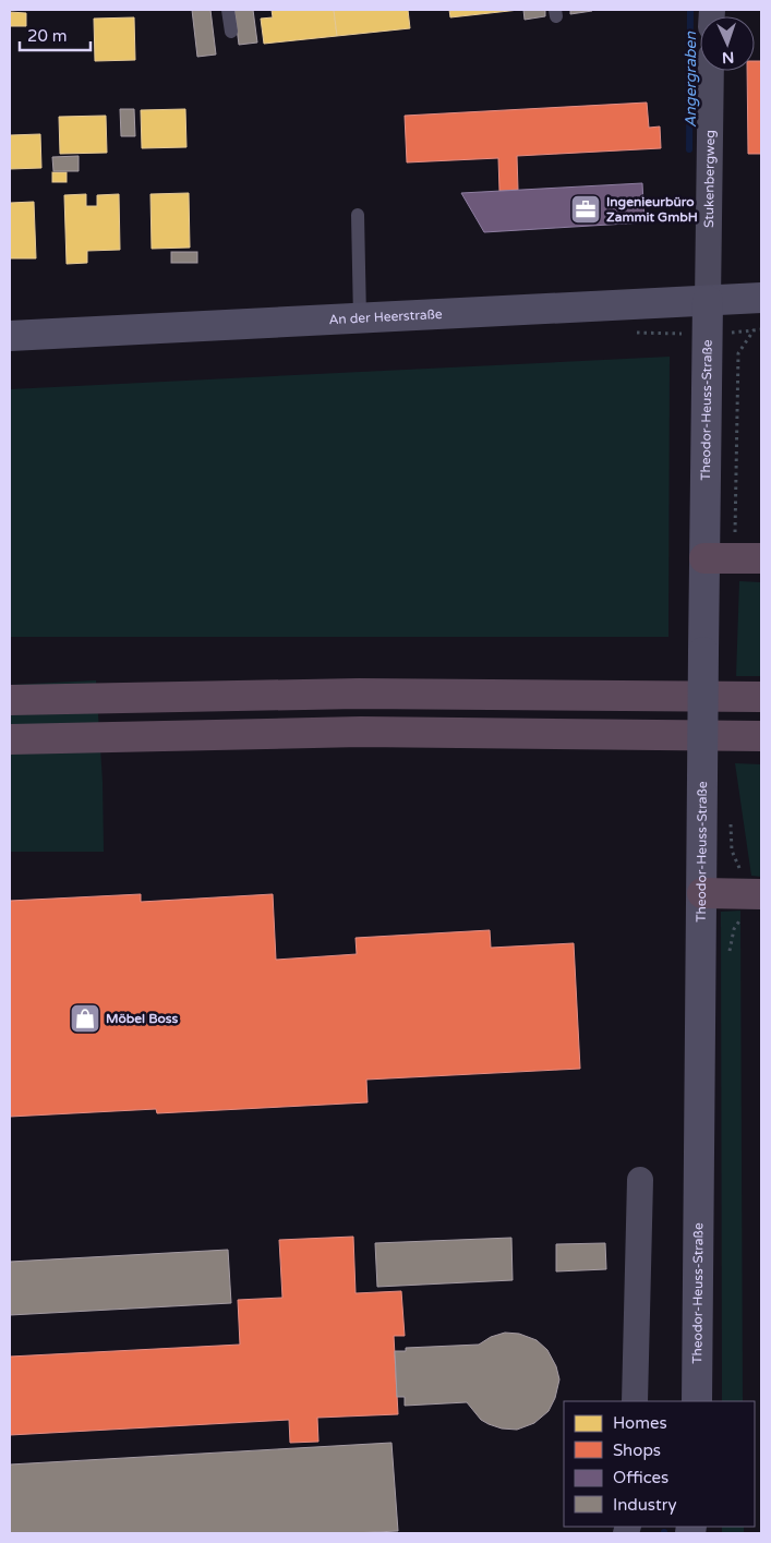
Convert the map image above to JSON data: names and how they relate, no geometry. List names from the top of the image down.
{
  "streets": {
    "street": ["Stukenbergweg", "An der Heerstraße", "Theodor-Heuss-Straße"]
  },
  "crossings": [
    ["Stukenbergweg", "An der Heerstraße"],
    ["Stukenbergweg", "Theodor-Heuss-Straße"],
    ["An der Heerstraße", "Theodor-Heuss-Straße"]
  ],
  "water": ["Angergraben"],
  "places": {
    "office": ["Ingenieurbüro Zammit GmbH"],
    "shop": ["Möbel Boss"]
  },
  "legend": [
    "Homes",
    "Shops",
    "Offices",
    "Industry"
  ],
  "scale_bar": "20 m",
  "north": "bottom"
}
